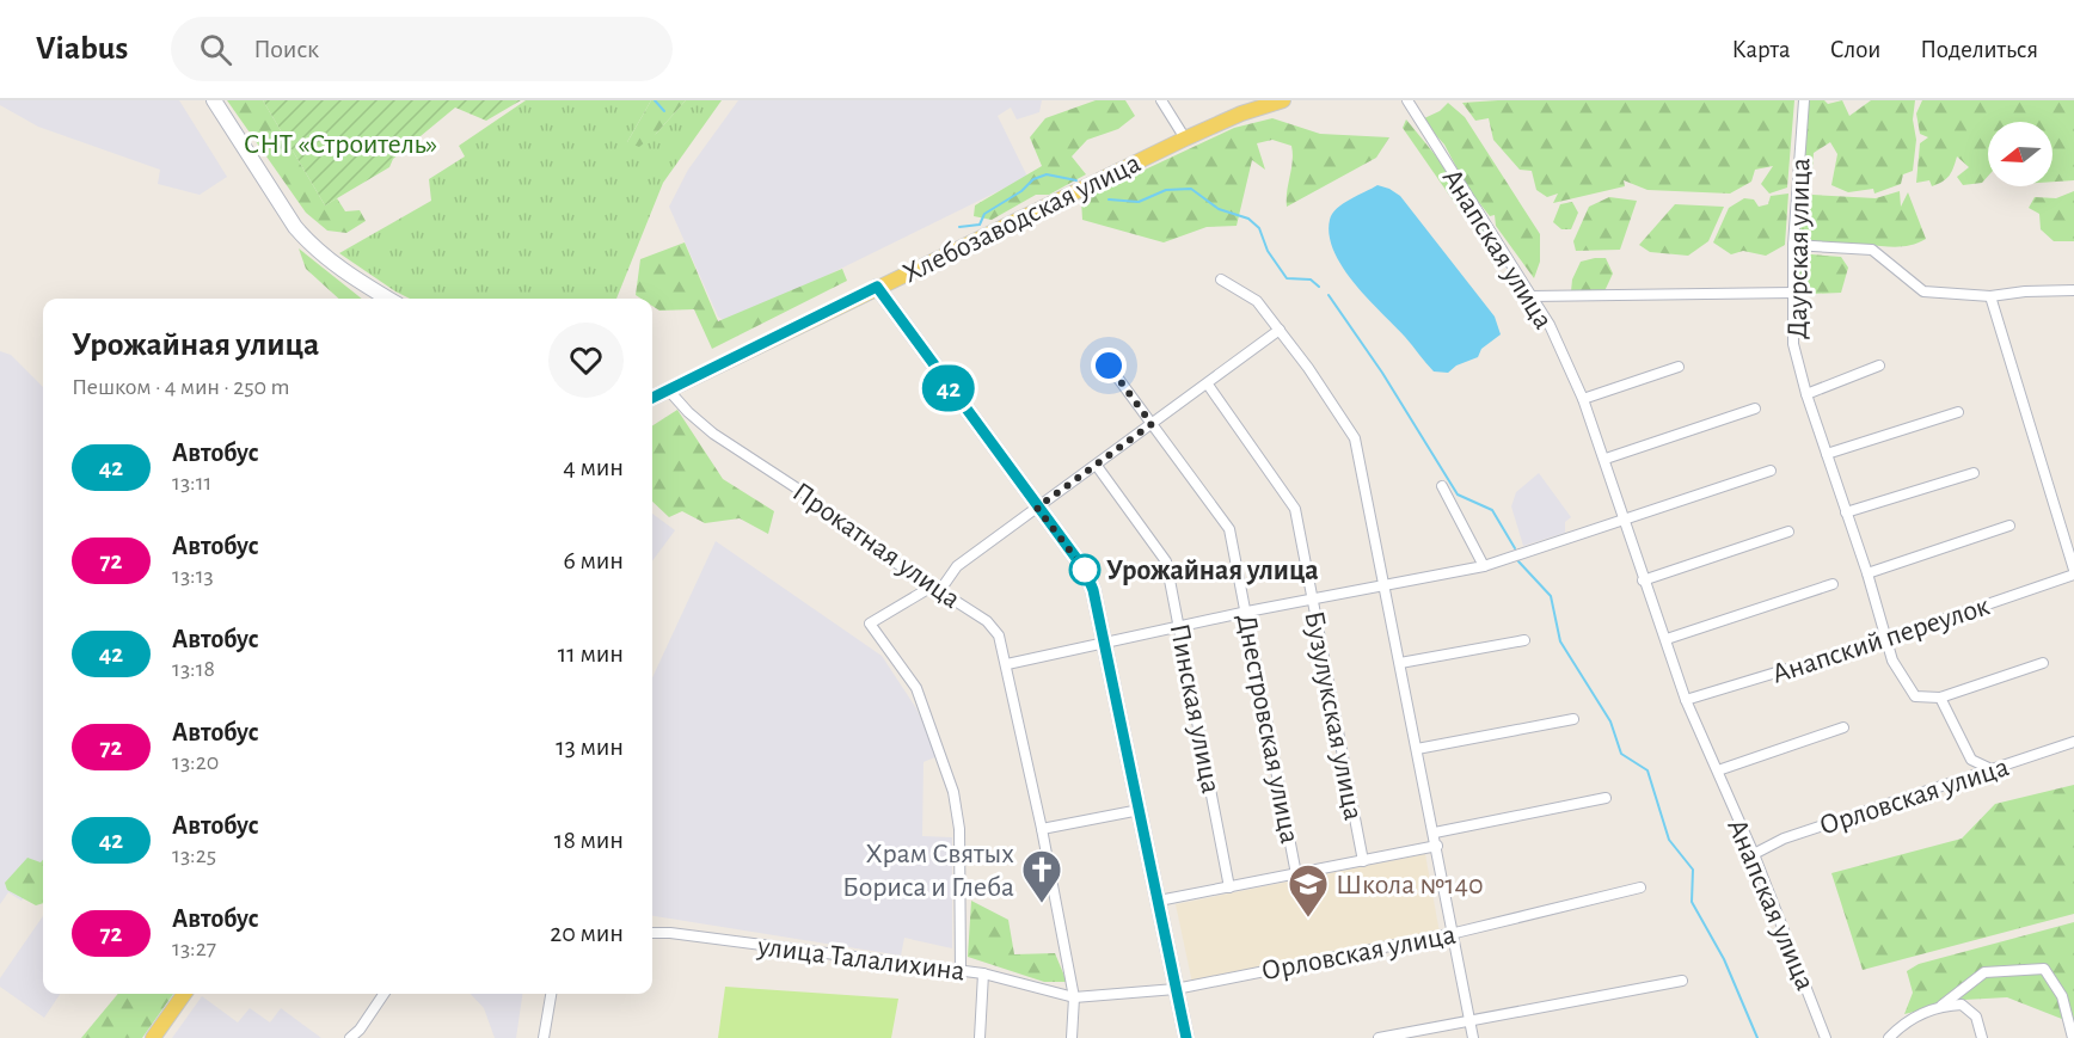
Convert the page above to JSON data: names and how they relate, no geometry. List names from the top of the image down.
{
  "streets": {
    "main road": ["Хлебозаводская улица"],
    "street": [
      "Анапская улица",
      "Даурская улица",
      "Прокатная улица",
      "Анапский переулок",
      "Пинская улица",
      "Бузулукская улица",
      "Днестровская улица",
      "Орловская улица",
      "улица Талалихина"
    ]
  },
  "crossings": [
    ["Хлебозаводская улица", "Прокатная улица"],
    ["Анапская улица", "Анапский переулок"],
    ["Анапская улица", "Орловская улица"],
    ["Даурская улица", "Анапский переулок"],
    ["Прокатная улица", "Орловская улица"],
    ["Прокатная улица", "улица Талалихина"],
    ["Орловская улица", "улица Талалихина"]
  ],
  "parks": ["СНТ «Строитель»"],
  "places": {
    "other": ["Урожайная улица"],
    "church": ["Храм Святых Бориса и Глеба"],
    "school or university": ["Школа №140"]
  },
  "lines": ["bus line 42"],
  "north": "left",
  "page": {
    "header": "Viabus",
    "search": "Поиск",
    "nav": ["Карта", "Слои", "Поделиться"],
    "on_map": "42",
    "heading": ["Урожайная улица", "Пешком · 4 мин · 250 m"],
    "list": [
      {
        "mark": "42",
        "name": "Автобус",
        "note": "13:11",
        "value": "4 мин"
      },
      {
        "mark": "72",
        "name": "Автобус",
        "note": "13:13",
        "value": "6 мин"
      },
      {
        "mark": "42",
        "name": "Автобус",
        "note": "13:18",
        "value": "11 мин"
      },
      {
        "mark": "72",
        "name": "Автобус",
        "note": "13:20",
        "value": "13 мин"
      },
      {
        "mark": "42",
        "name": "Автобус",
        "note": "13:25",
        "value": "18 мин"
      },
      {
        "mark": "72",
        "name": "Автобус",
        "note": "13:27",
        "value": "20 мин"
      }
    ]
  }
}
